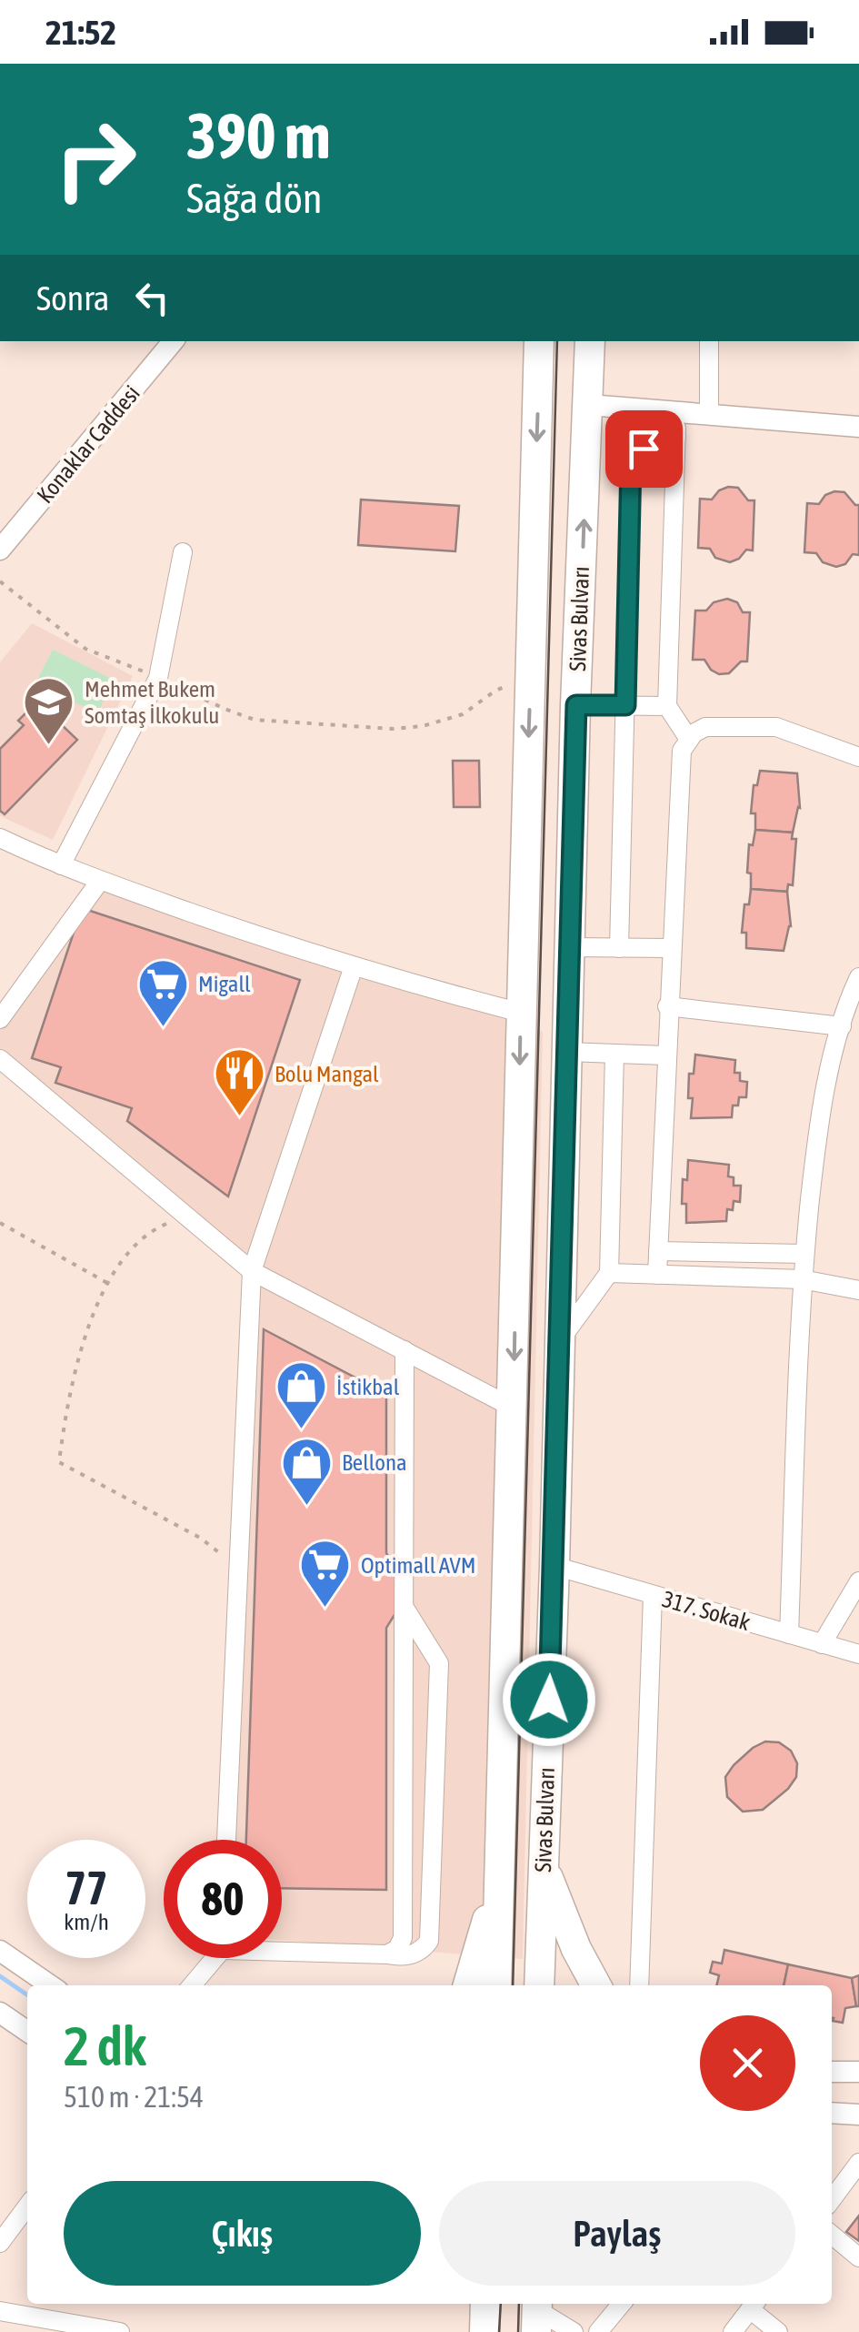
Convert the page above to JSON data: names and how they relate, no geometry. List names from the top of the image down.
{
  "streets": {
    "highway": ["Sivas Bulvarı"],
    "street": ["Konaklar Caddesi", "317. Sokak"]
  },
  "crossings": [
    ["Sivas Bulvarı", "317. Sokak"]
  ],
  "places": {
    "school or university": ["Mehmet Bukem Somtaş İlkokulu"],
    "supermarket": ["Migall", "Optimall AVM"],
    "restaurant": ["Bolu Mangal"],
    "shop": ["İstikbal", "Bellona"]
  },
  "page": {
    "status": "21:52",
    "turn": ["390 m", "Sağa dön"],
    "then": "Sonra",
    "speed": "77 km/h",
    "limit": "80",
    "heading": ["2 dk", "510 m · 21:54"],
    "buttons": ["Çıkış", "Paylaş"]
  }
}
